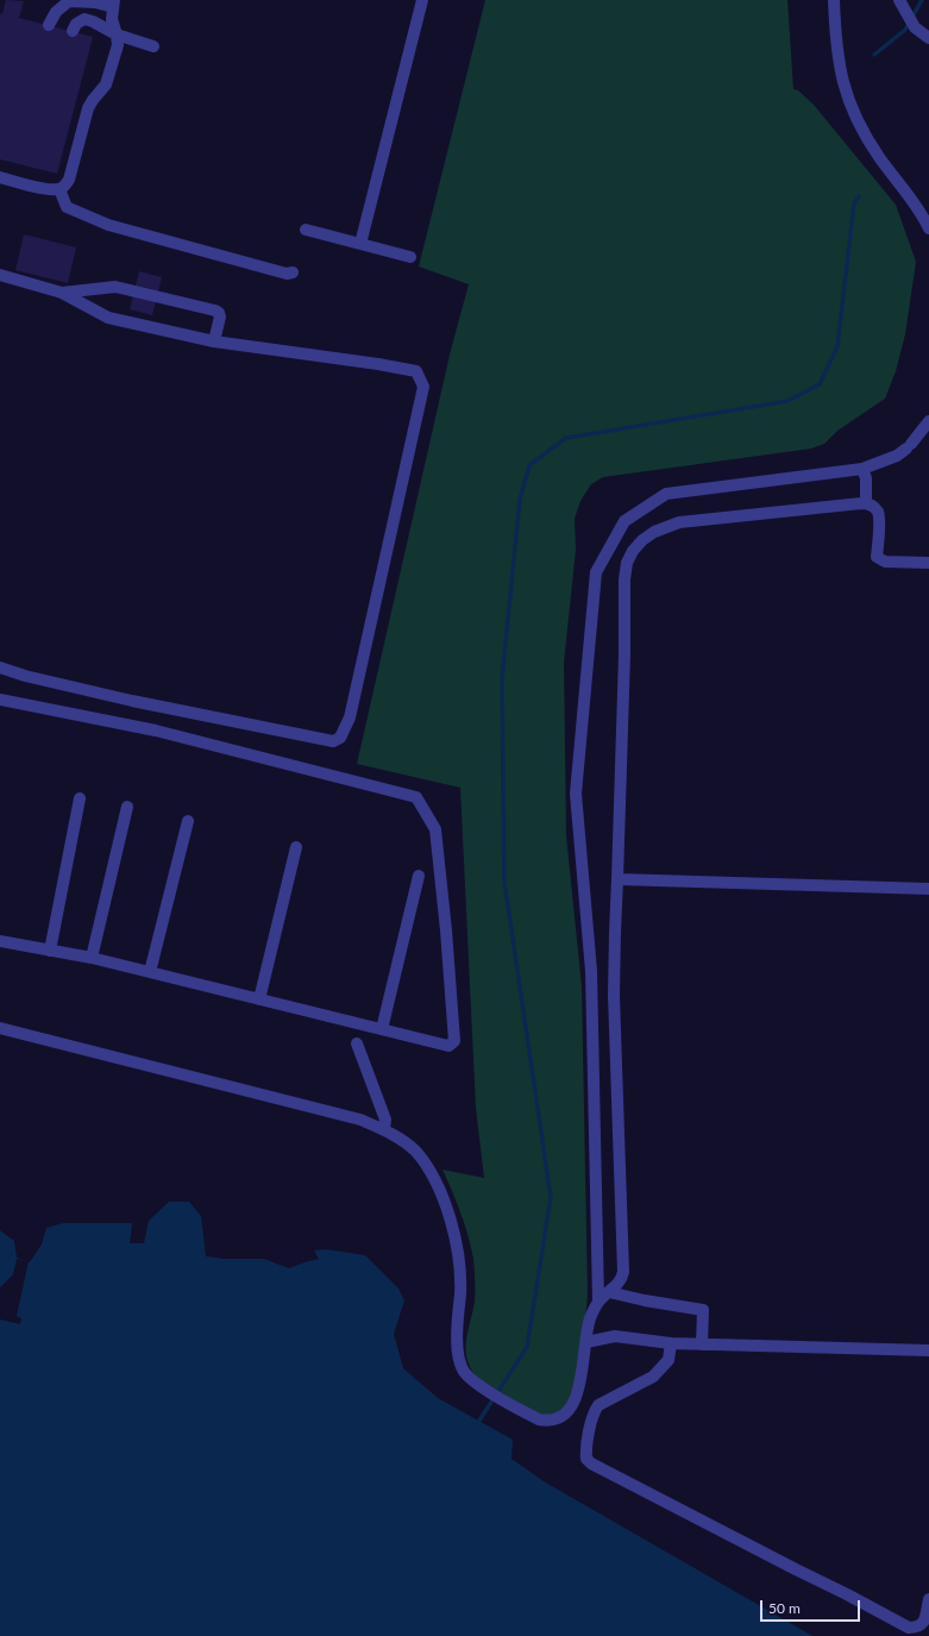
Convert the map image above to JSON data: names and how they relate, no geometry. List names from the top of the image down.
{
  "scale_bar": "50 m"
}
